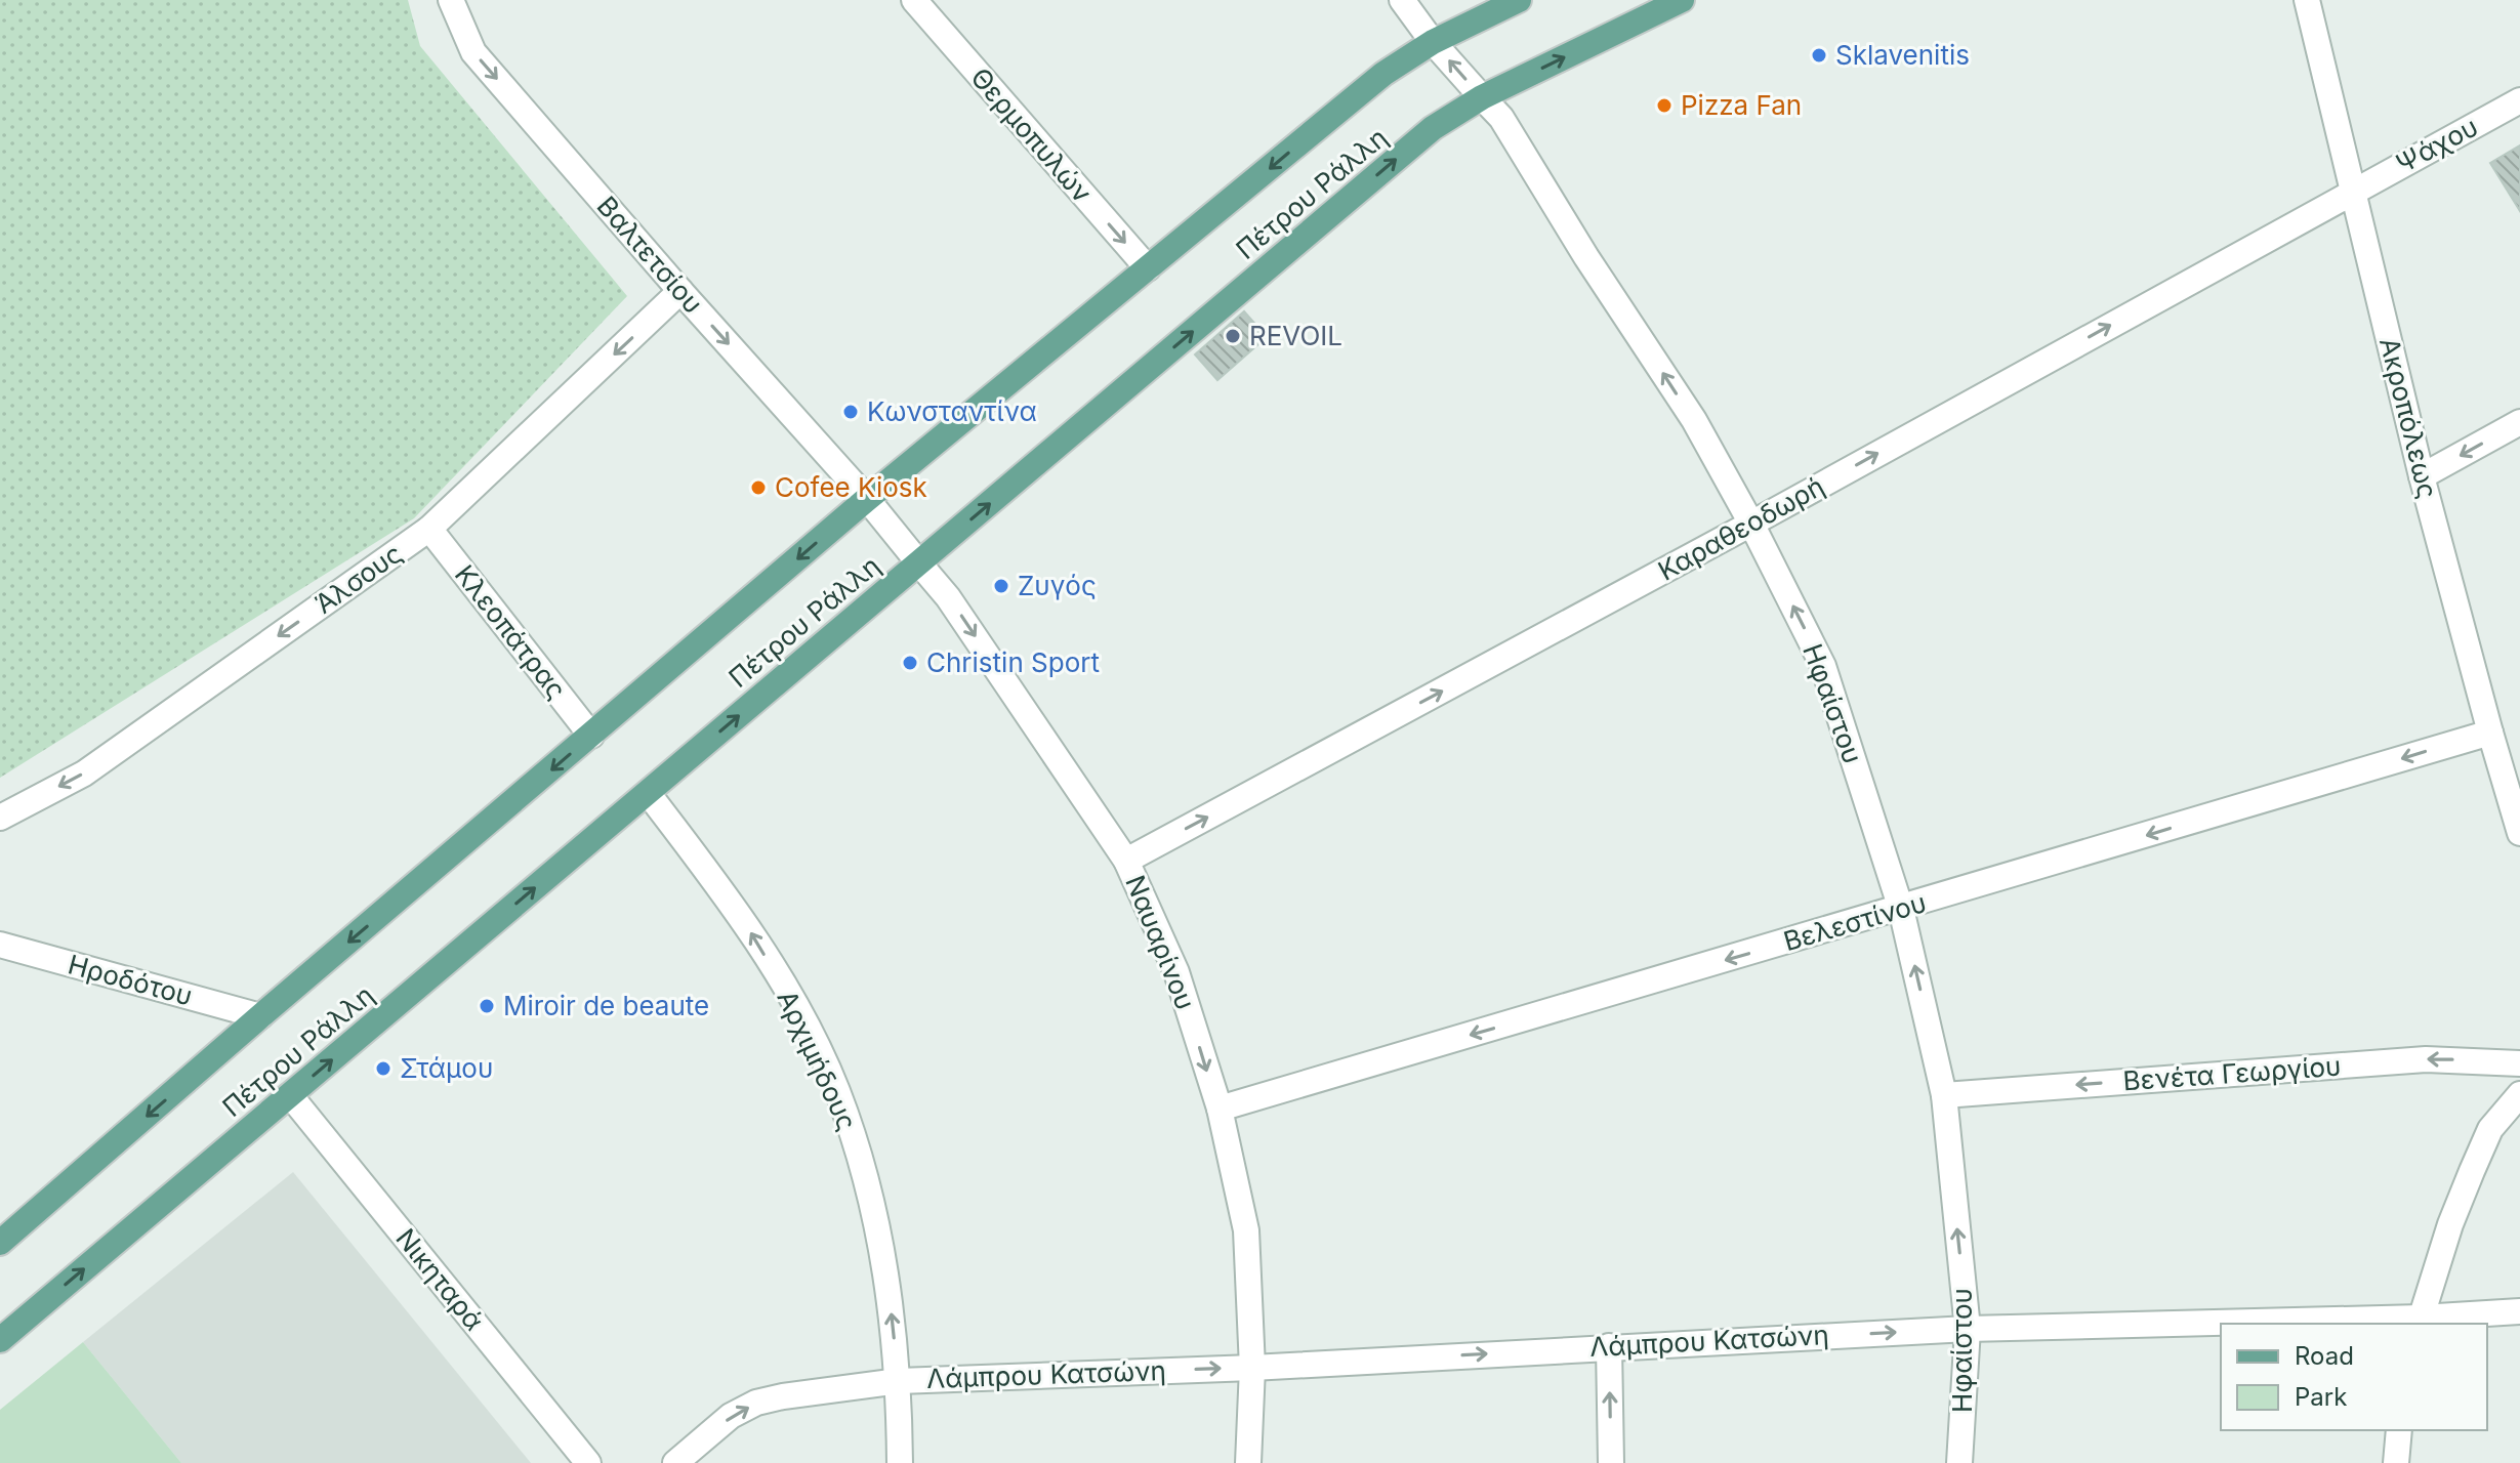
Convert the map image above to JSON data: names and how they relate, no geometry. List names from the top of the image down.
{
  "streets": {
    "main road": ["Πέτρου Ράλλη"],
    "street": [
      "Θερμοπυλών",
      "Ψάχου",
      "Βαλτετσίου",
      "Ακροπόλεως",
      "Καραθεοδωρή",
      "Άλσους",
      "Κλεοπάτρας",
      "Ηφαίστου",
      "Βελεστίνου",
      "Ναυαρίνου",
      "Ηροδότου",
      "Αρχιμήδους",
      "Βενέτα Γεωργίου",
      "Νικηταρά",
      "Λάμπρου Κατσώνη"
    ]
  },
  "crossings": [
    ["Θερμοπυλών", "Πέτρου Ράλλη"],
    ["Ψάχου", "Ακροπόλεως"],
    ["Ψάχου", "Καραθεοδωρή"],
    ["Πέτρου Ράλλη", "Βαλτετσίου"],
    ["Πέτρου Ράλλη", "Κλεοπάτρας"],
    ["Πέτρου Ράλλη", "Ηφαίστου"],
    ["Πέτρου Ράλλη", "Ναυαρίνου"],
    ["Πέτρου Ράλλη", "Ηροδότου"],
    ["Πέτρου Ράλλη", "Αρχιμήδους"],
    ["Πέτρου Ράλλη", "Νικηταρά"],
    ["Βαλτετσίου", "Άλσους"],
    ["Βαλτετσίου", "Ναυαρίνου"],
    ["Ακροπόλεως", "Καραθεοδωρή"],
    ["Ακροπόλεως", "Βελεστίνου"],
    ["Καραθεοδωρή", "Ηφαίστου"],
    ["Καραθεοδωρή", "Ναυαρίνου"],
    ["Άλσους", "Κλεοπάτρας"],
    ["Ηφαίστου", "Βελεστίνου"],
    ["Ηφαίστου", "Βενέτα Γεωργίου"],
    ["Ηφαίστου", "Λάμπρου Κατσώνη"],
    ["Βελεστίνου", "Ναυαρίνου"],
    ["Ναυαρίνου", "Λάμπρου Κατσώνη"],
    ["Αρχιμήδους", "Λάμπρου Κατσώνη"]
  ],
  "one_way": [
    "Θερμοπυλών",
    "Βαλτετσίου",
    "Καραθεοδωρή",
    "Άλσους",
    "Ηφαίστου",
    "Βελεστίνου",
    "Ναυαρίνου",
    "Αρχιμήδους",
    "Βενέτα Γεωργίου",
    "Λάμπρου Κατσώνη"
  ],
  "places": [
    "Sklavenitis",
    "Pizza Fan",
    "REVOIL",
    "Κωνσταντίνα",
    "Cofee Kiosk",
    "Ζυγός",
    "Christin Sport",
    "Miroir de beaute",
    "Στάμου"
  ],
  "legend": ["Road", "Park"]
}
